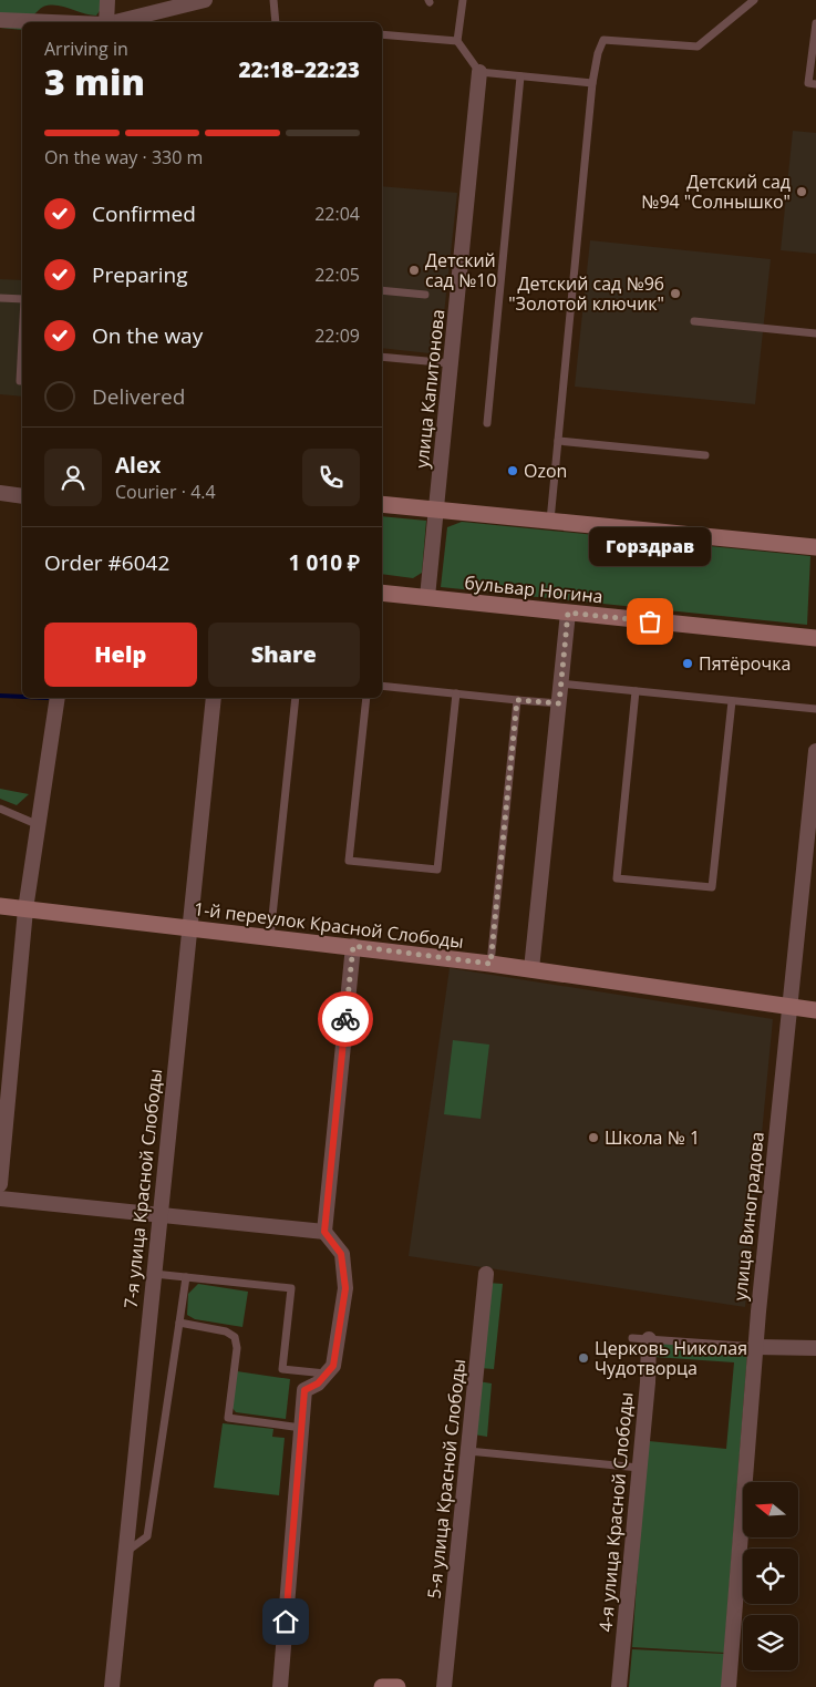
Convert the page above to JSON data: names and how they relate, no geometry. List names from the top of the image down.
{
  "streets": {
    "street": [
      "улица Капитонова",
      "бульвар Ногина",
      "1-й переулок Красной Слободы",
      "7-я улица Красной Слободы",
      "улица Виноградова",
      "5-я улица Красной Слободы",
      "4-я улица Красной Слободы"
    ]
  },
  "crossings": [
    ["улица Капитонова", "бульвар Ногина"],
    ["1-й переулок Красной Слободы", "7-я улица Красной Слободы"],
    ["1-й переулок Красной Слободы", "улица Виноградова"]
  ],
  "places": [
    "Детский сад №94 \"Солнышко\"",
    "Детский сад №10",
    "Детский сад №96 \"Золотой ключик\"",
    "Ozon",
    "Горздрав",
    "Пятёрочка",
    "Школа № 1",
    "Церковь Николая Чудотворца"
  ],
  "north": "left",
  "page": {
    "heading": ["3 min", "Arriving in", "22:18–22:23"],
    "panel": [
      "Alex",
      "Courier · 4.4",
      "Order #6042",
      "1 010 ₽"
    ],
    "bar": "On the way · 330 m",
    "list": [
      ["Confirmed", "22:04"],
      ["Preparing", "22:05"],
      ["On the way", "22:09"],
      "Delivered"
    ],
    "bubble": "Горздрав",
    "buttons": ["Help", "Share"]
  }
}
